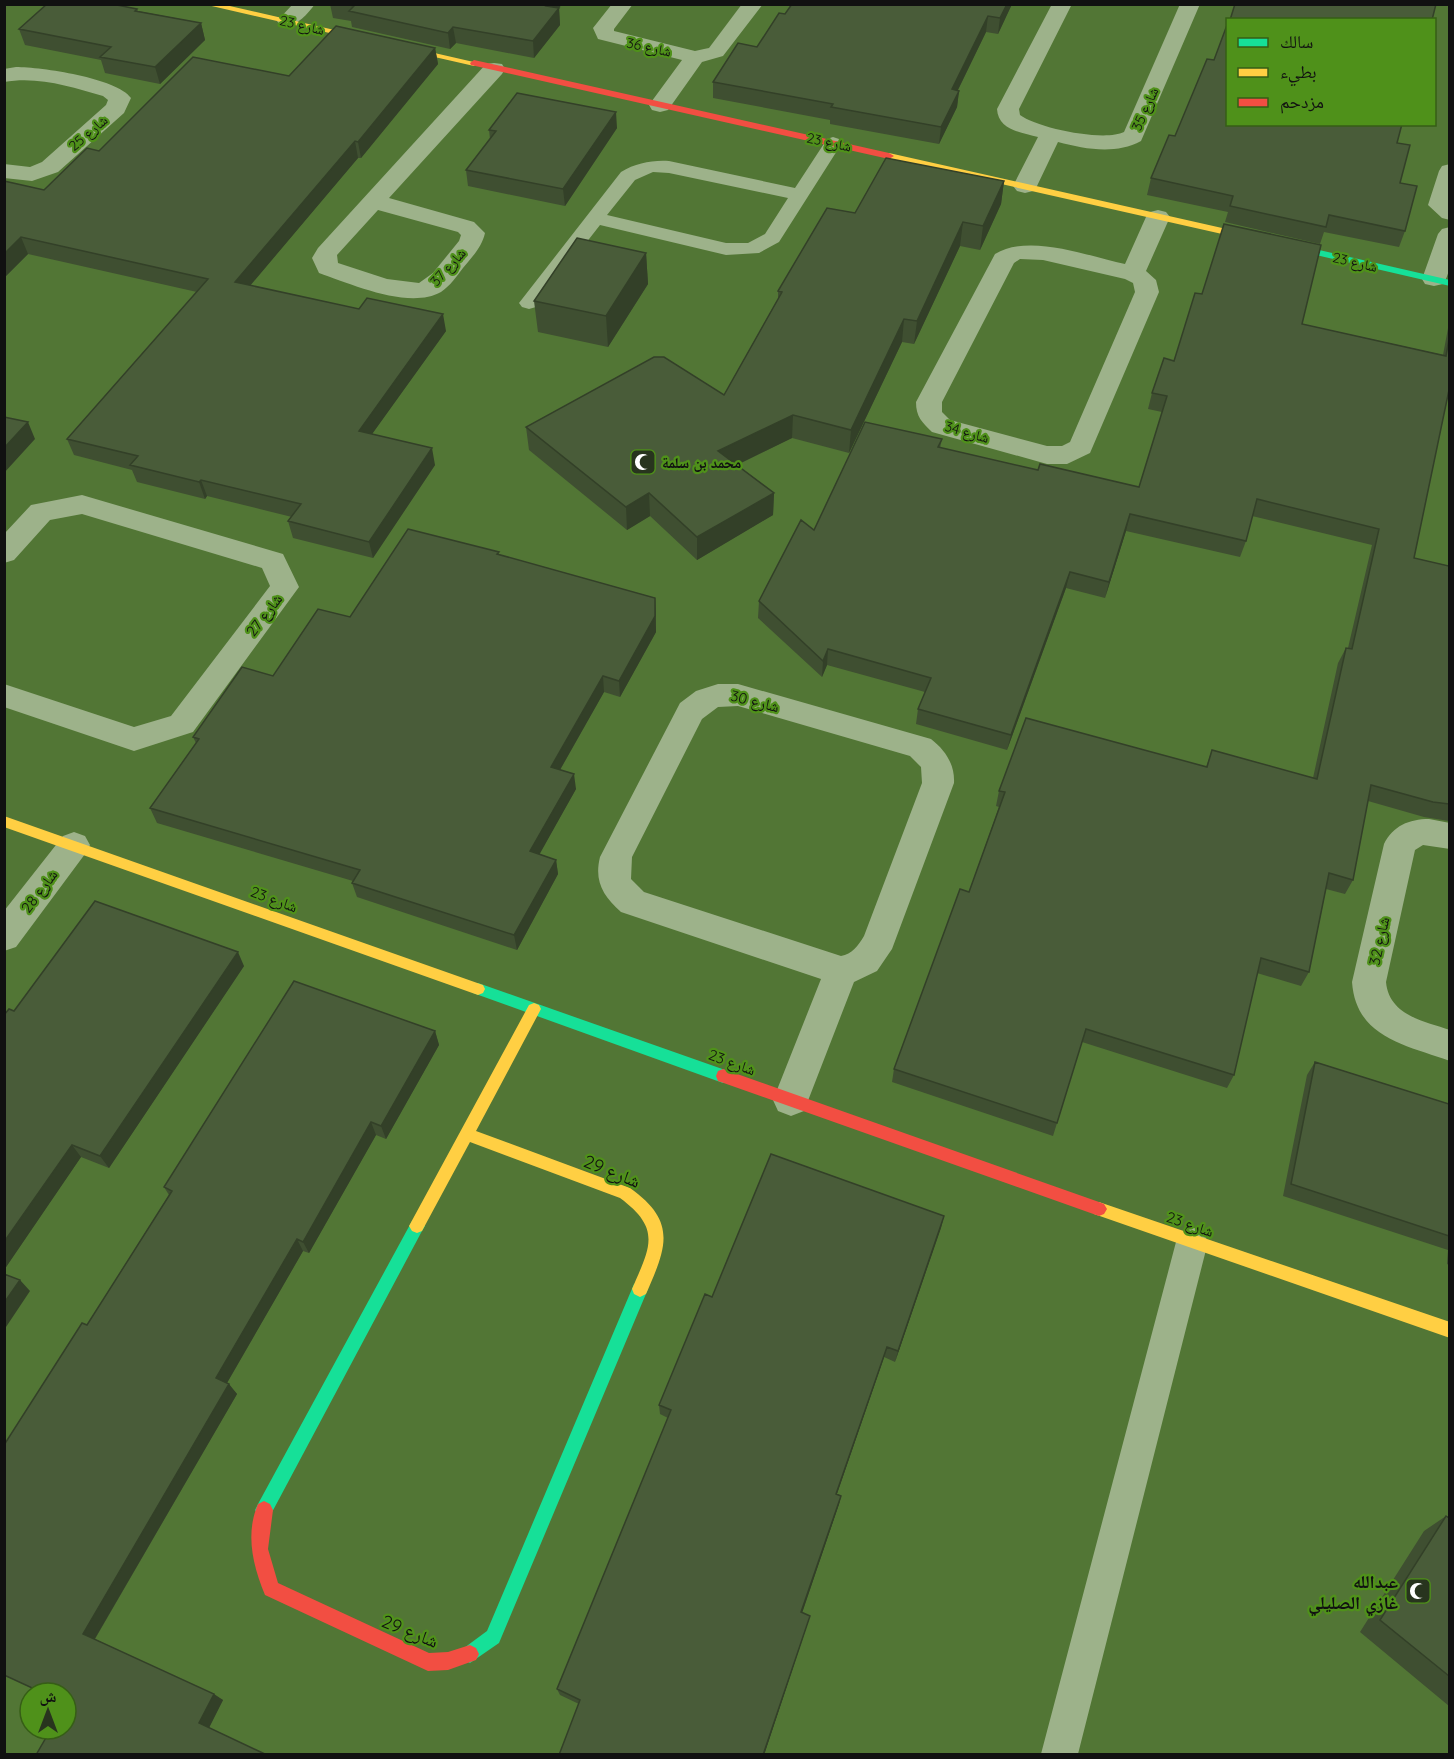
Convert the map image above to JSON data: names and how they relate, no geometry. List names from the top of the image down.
{
  "streets": {
    "street": [
      "شارع 23",
      "شارع 36",
      "شارع 35",
      "شارع 25",
      "شارع 37",
      "شارع 34",
      "شارع 27",
      "شارع 30",
      "شارع 28",
      "شارع 32",
      "شارع 29"
    ]
  },
  "crossings": [
    ["شارع 23", "شارع 36"],
    ["شارع 23", "شارع 37"],
    ["شارع 23", "شارع 28"],
    ["شارع 23", "شارع 29"]
  ],
  "places": {
    "mosque": ["محمد بن سلمة", "عبدالله غازي الصليلي"]
  },
  "legend": ["سالك", "بطيء", "مزدحم"],
  "north": "top"
}
